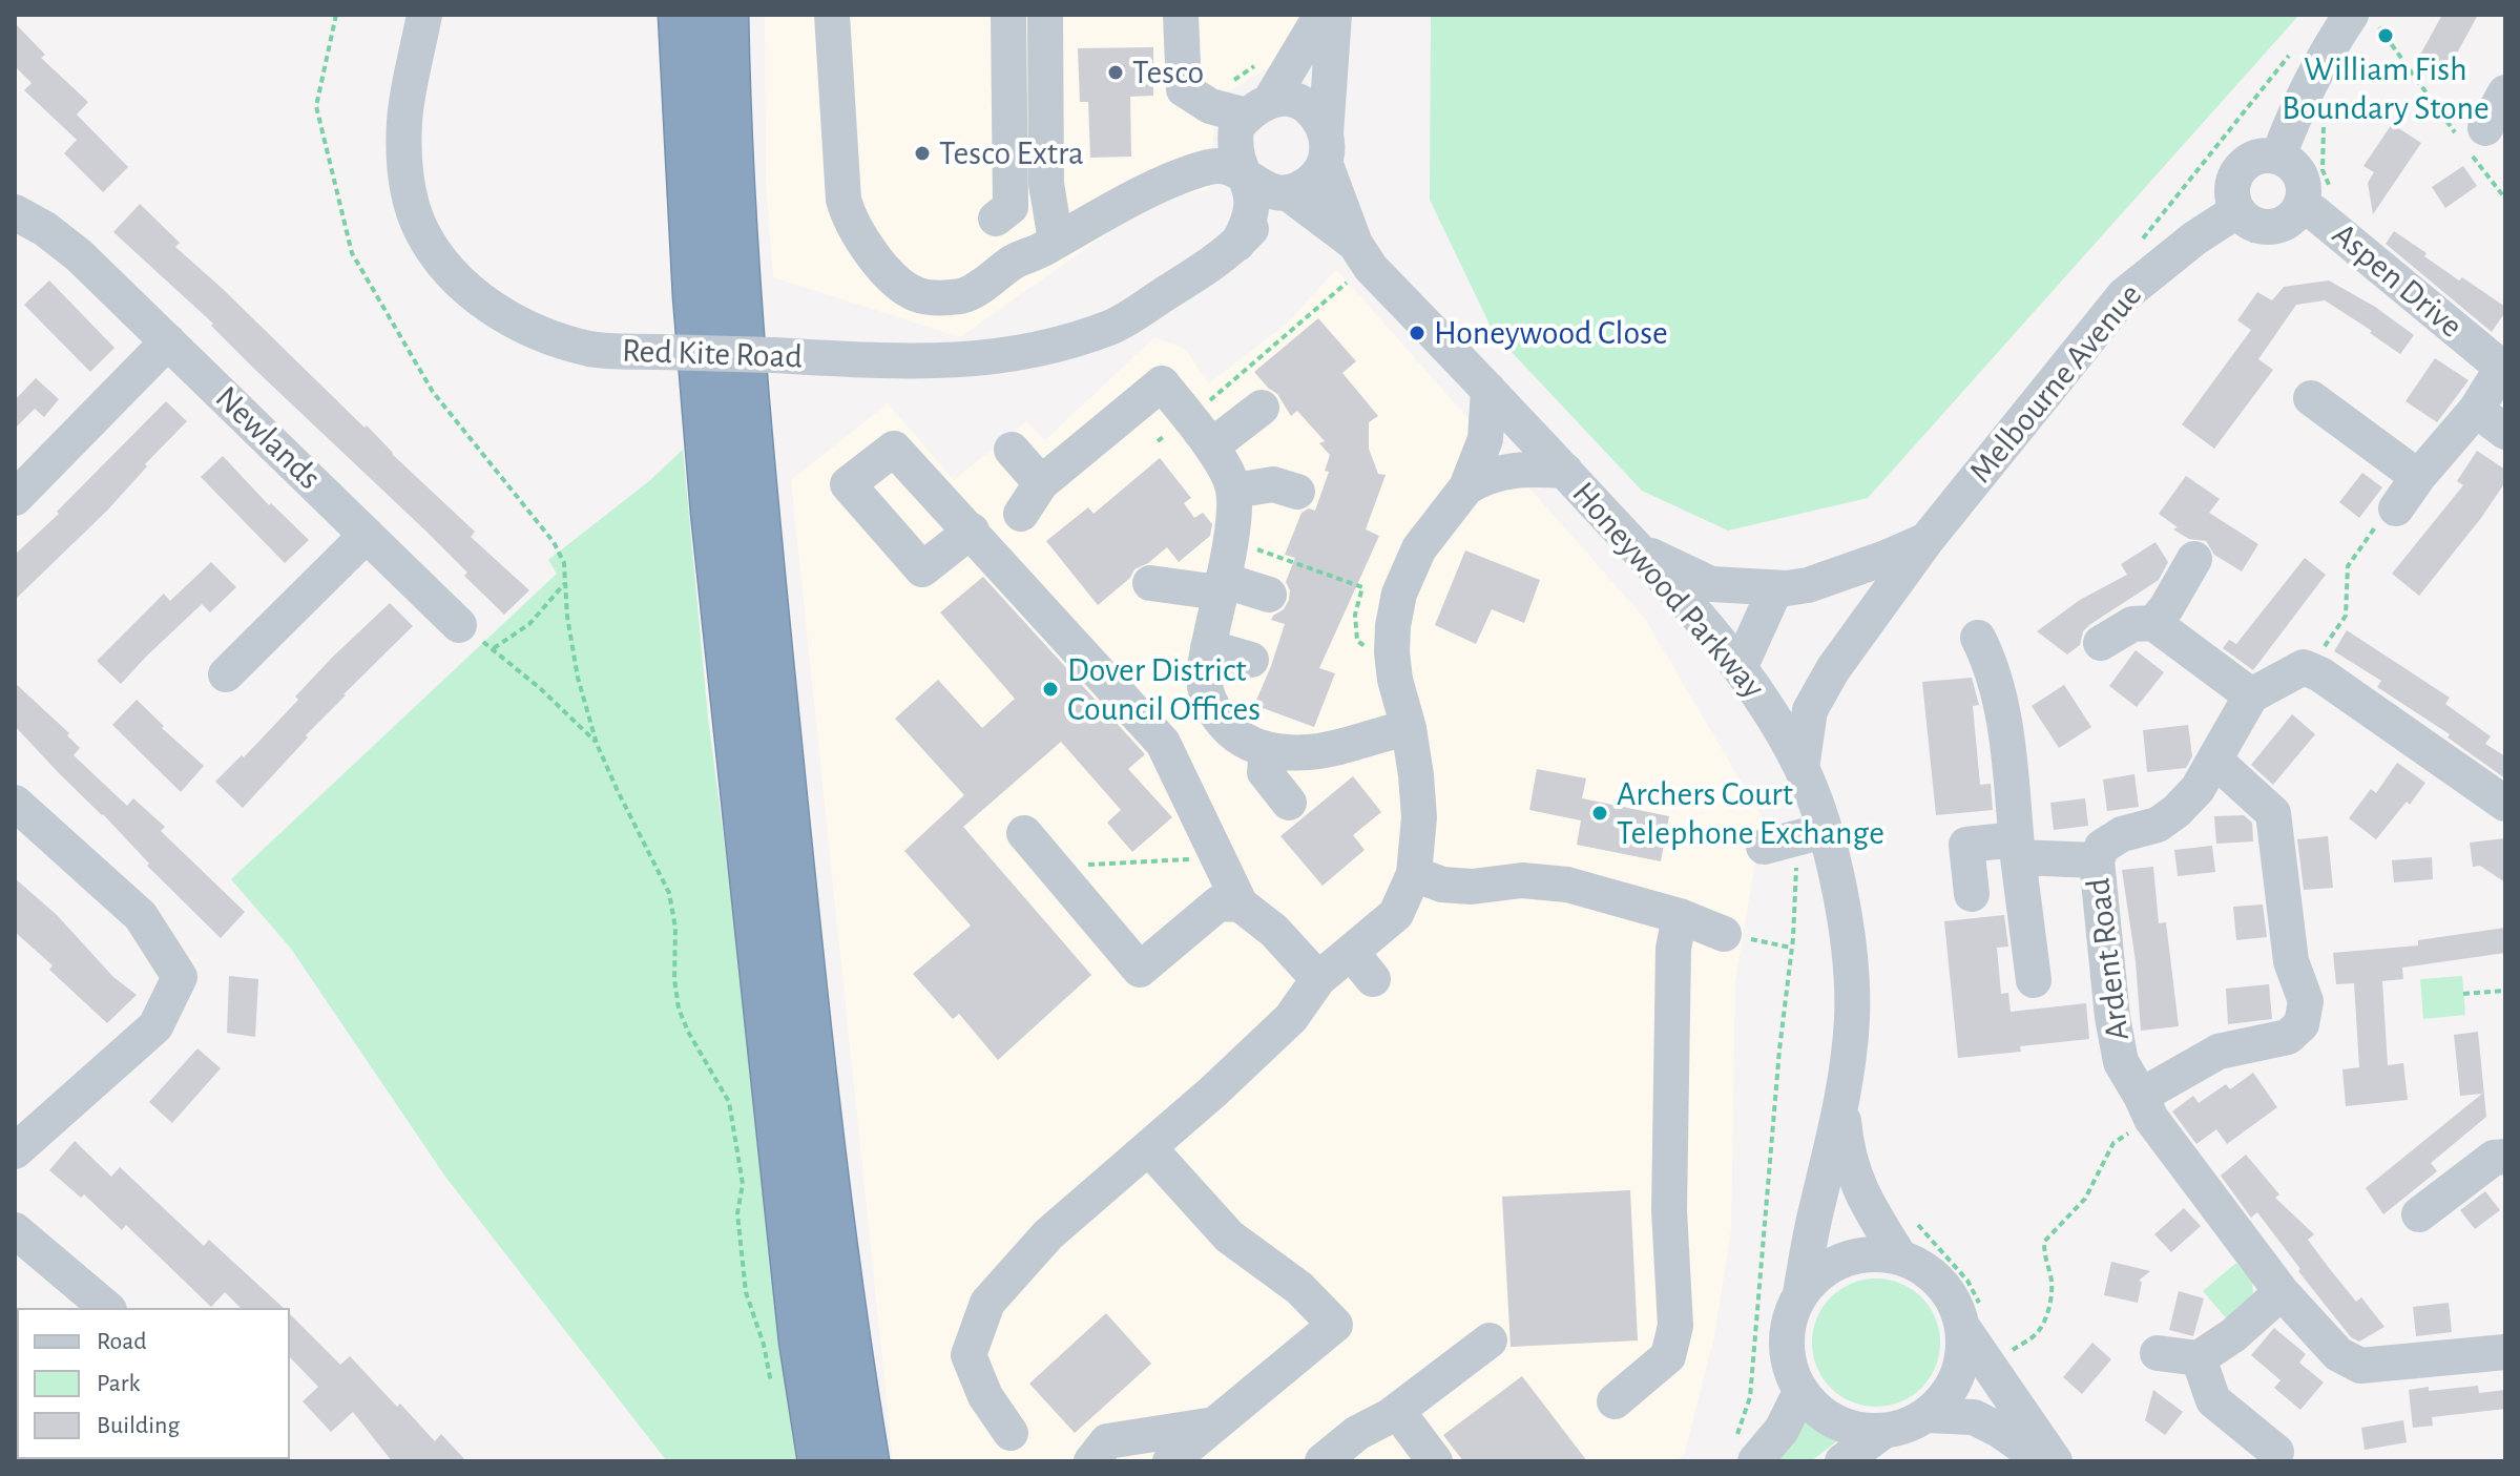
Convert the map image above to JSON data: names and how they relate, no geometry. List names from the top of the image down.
{
  "streets": {
    "street": [
      "Aspen Drive",
      "Red Kite Road",
      "Melbourne Avenue",
      "Newlands",
      "Honeywood Parkway",
      "Ardent Road"
    ]
  },
  "crossings": [
    ["Aspen Drive", "Melbourne Avenue"],
    ["Red Kite Road", "Honeywood Parkway"],
    ["Melbourne Avenue", "Honeywood Parkway"]
  ],
  "places": [
    "William Fish Boundary Stone",
    "Tesco",
    "Tesco Extra",
    "Honeywood Close",
    "Dover District Council Offices",
    "Archers Court Telephone Exchange"
  ],
  "legend": ["Road", "Park", "Building"]
}
